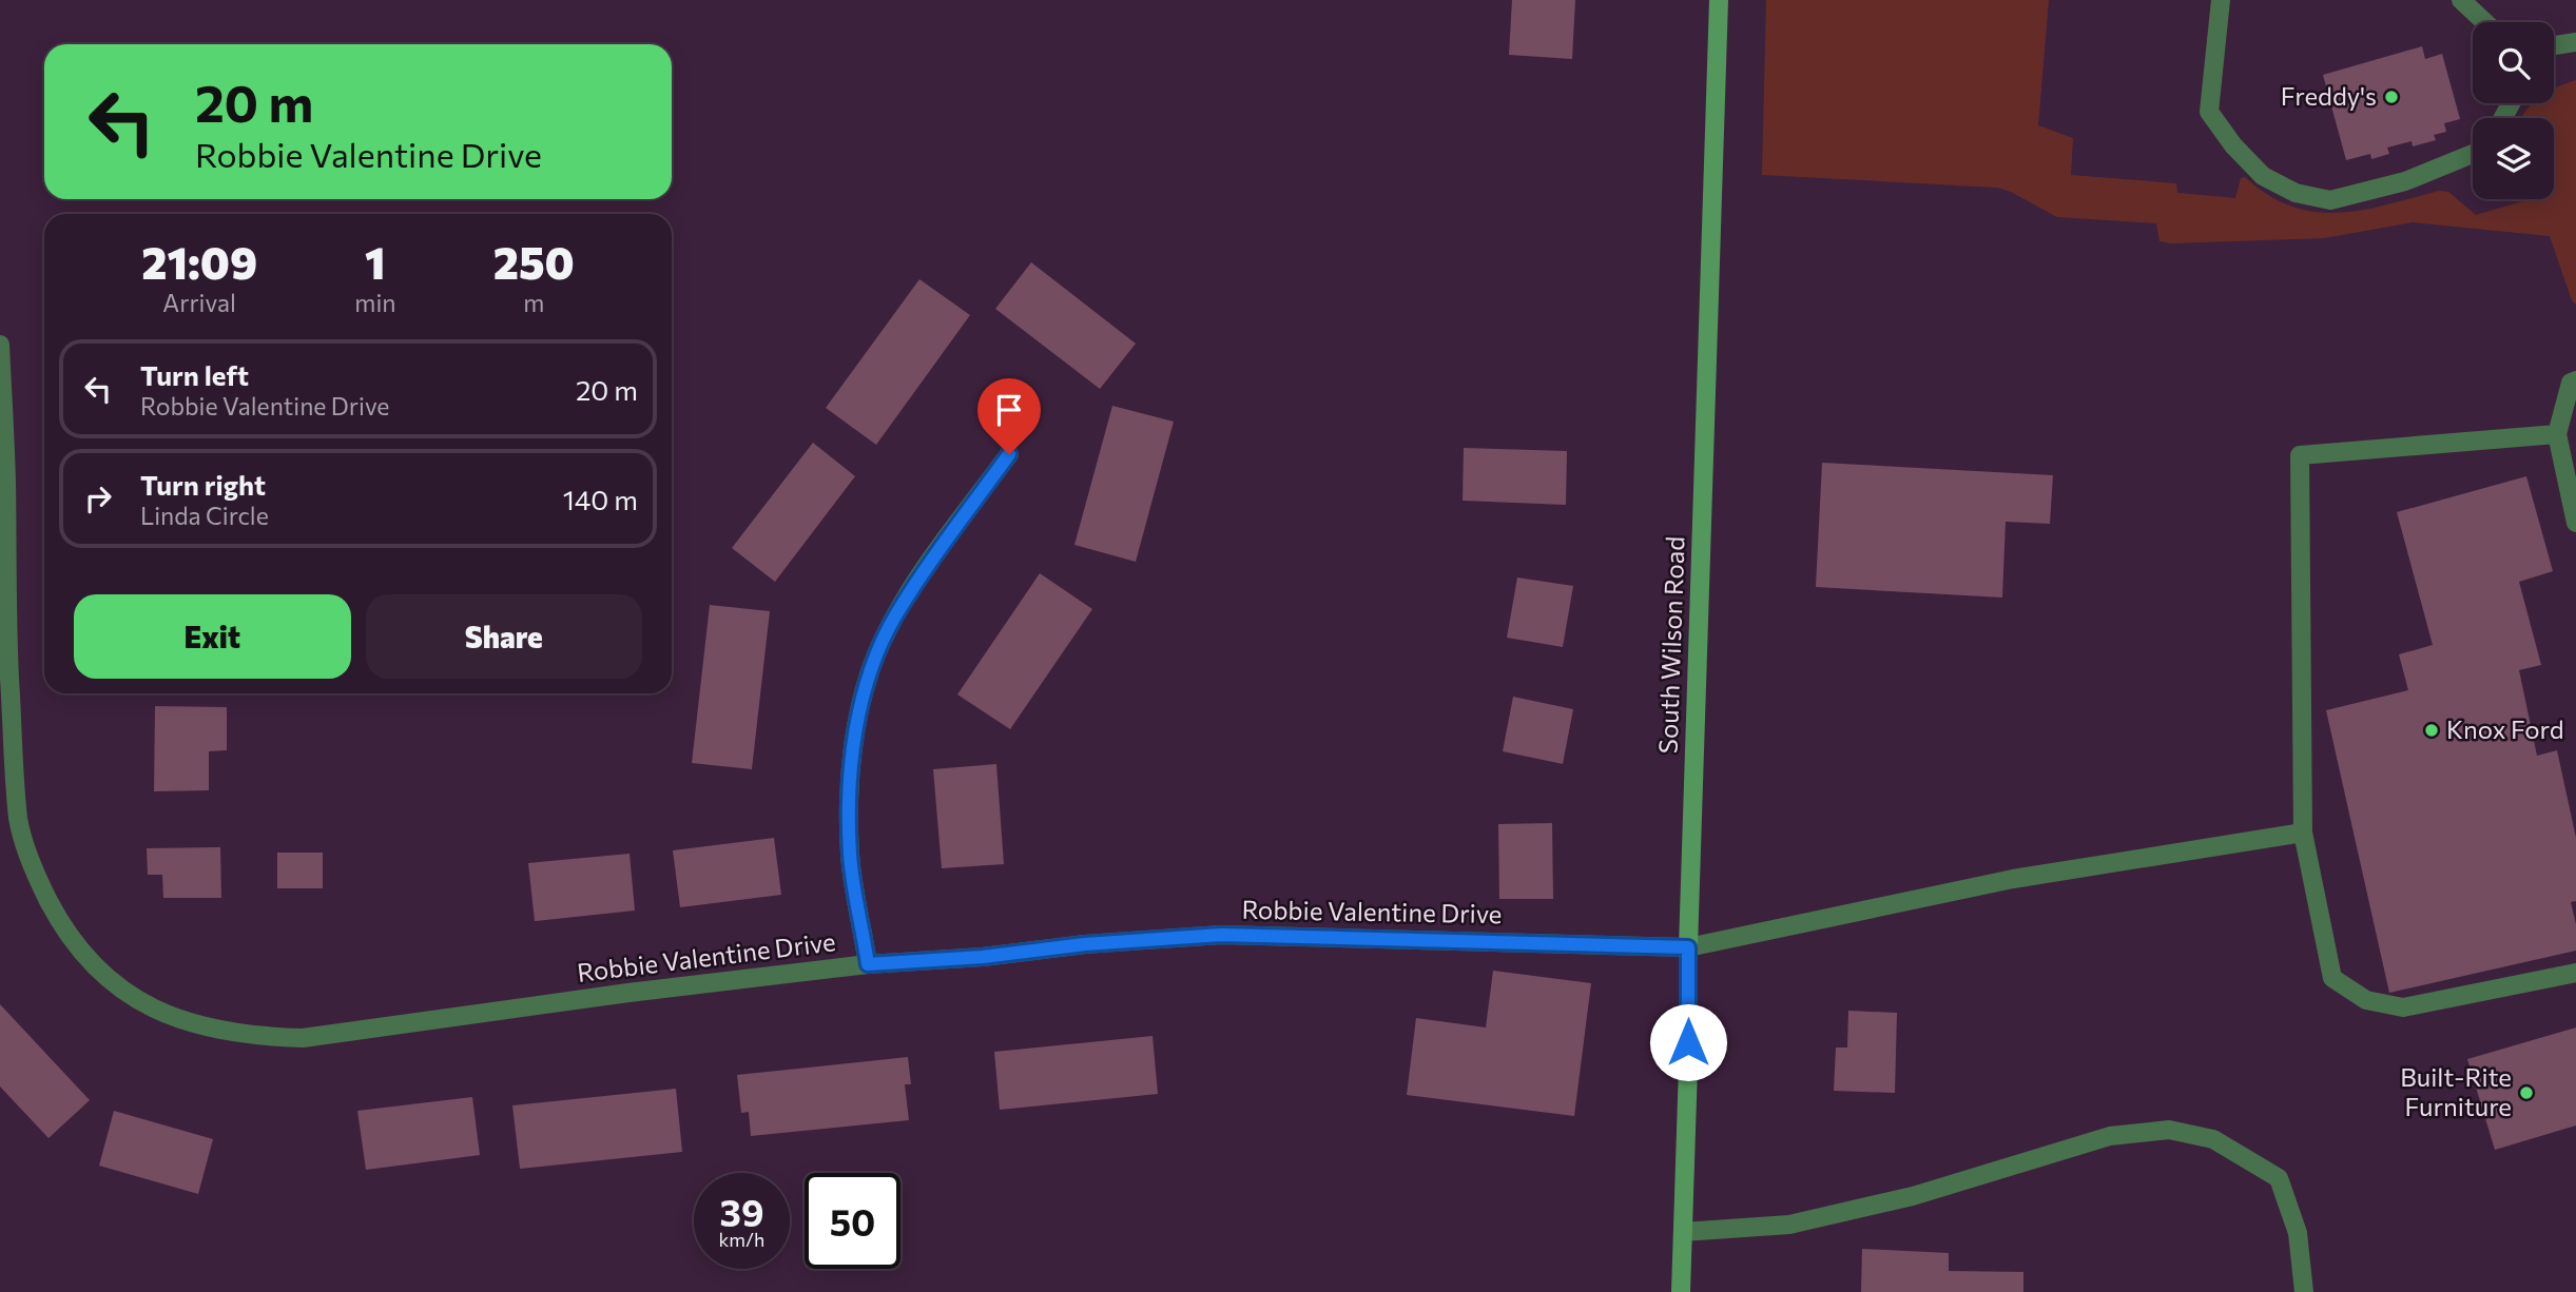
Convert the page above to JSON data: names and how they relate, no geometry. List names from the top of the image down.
{
  "streets": {
    "main road": ["South Wilson Road"],
    "street": ["Robbie Valentine Drive"]
  },
  "crossings": [
    ["South Wilson Road", "Robbie Valentine Drive"]
  ],
  "places": ["Freddy's", "Knox Ford", "Built-Rite Furniture"],
  "page": {
    "turn": ["20 m", "Robbie Valentine Drive"],
    "eta": [
      "21:09",
      "Arrival",
      "1",
      "min",
      "250",
      "m"
    ],
    "list": [
      {
        "name": "Turn left",
        "note": "Robbie Valentine Drive",
        "value": "20 m"
      },
      {
        "name": "Turn right",
        "note": "Linda Circle",
        "value": "140 m"
      }
    ],
    "buttons": ["Exit", "Share"],
    "speed": "39 km/h",
    "limit": "50"
  }
}
